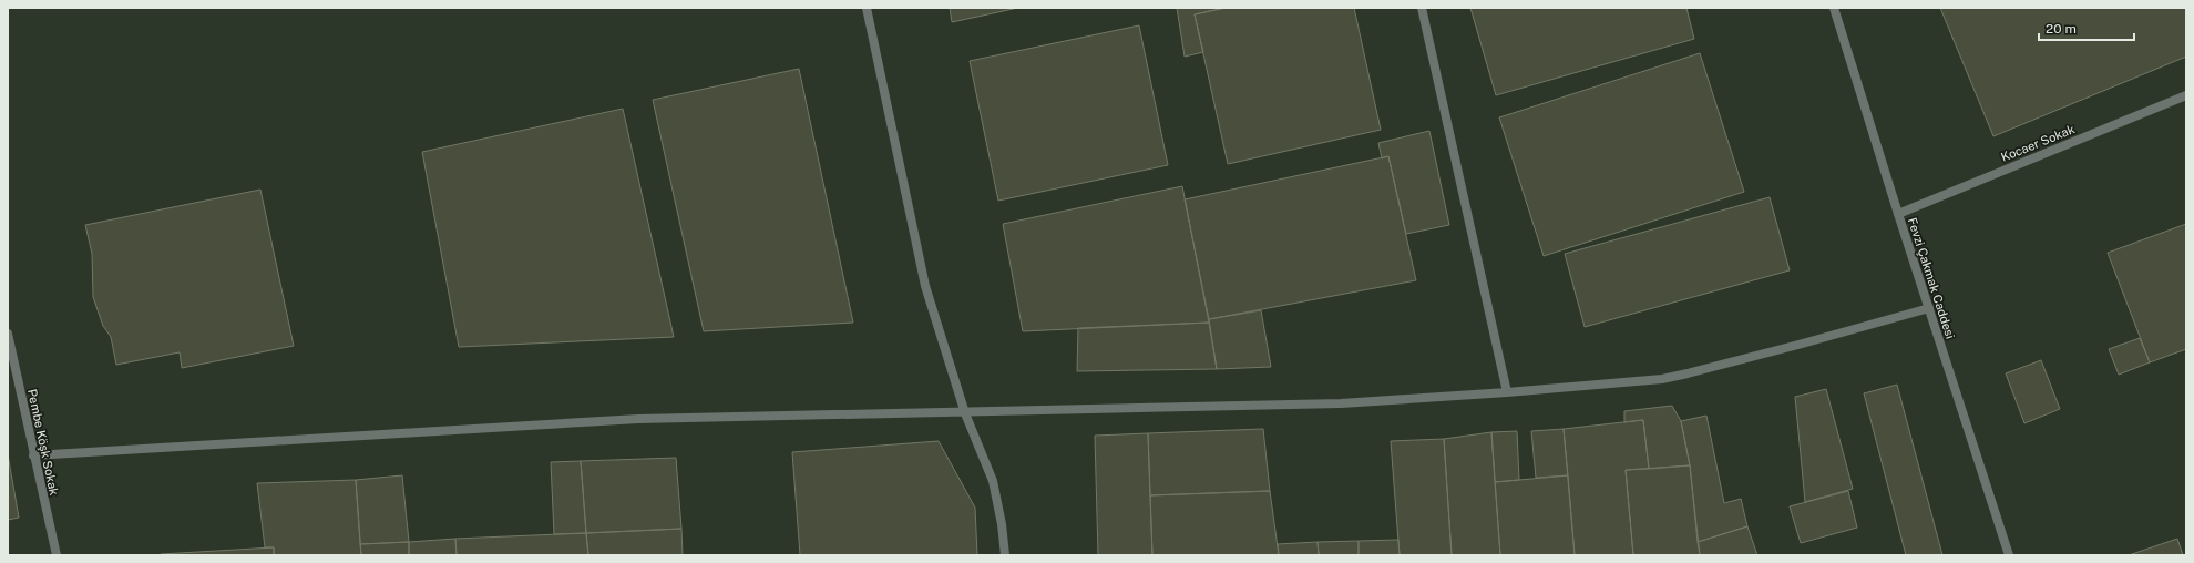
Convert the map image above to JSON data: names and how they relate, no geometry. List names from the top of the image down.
{
  "streets": {
    "street": ["Kocaer Sokak", "Fevzi Çakmak Caddesi", "Pembe Köşk Sokak"]
  },
  "crossings": [
    ["Kocaer Sokak", "Fevzi Çakmak Caddesi"]
  ],
  "scale_bar": "20 m"
}
